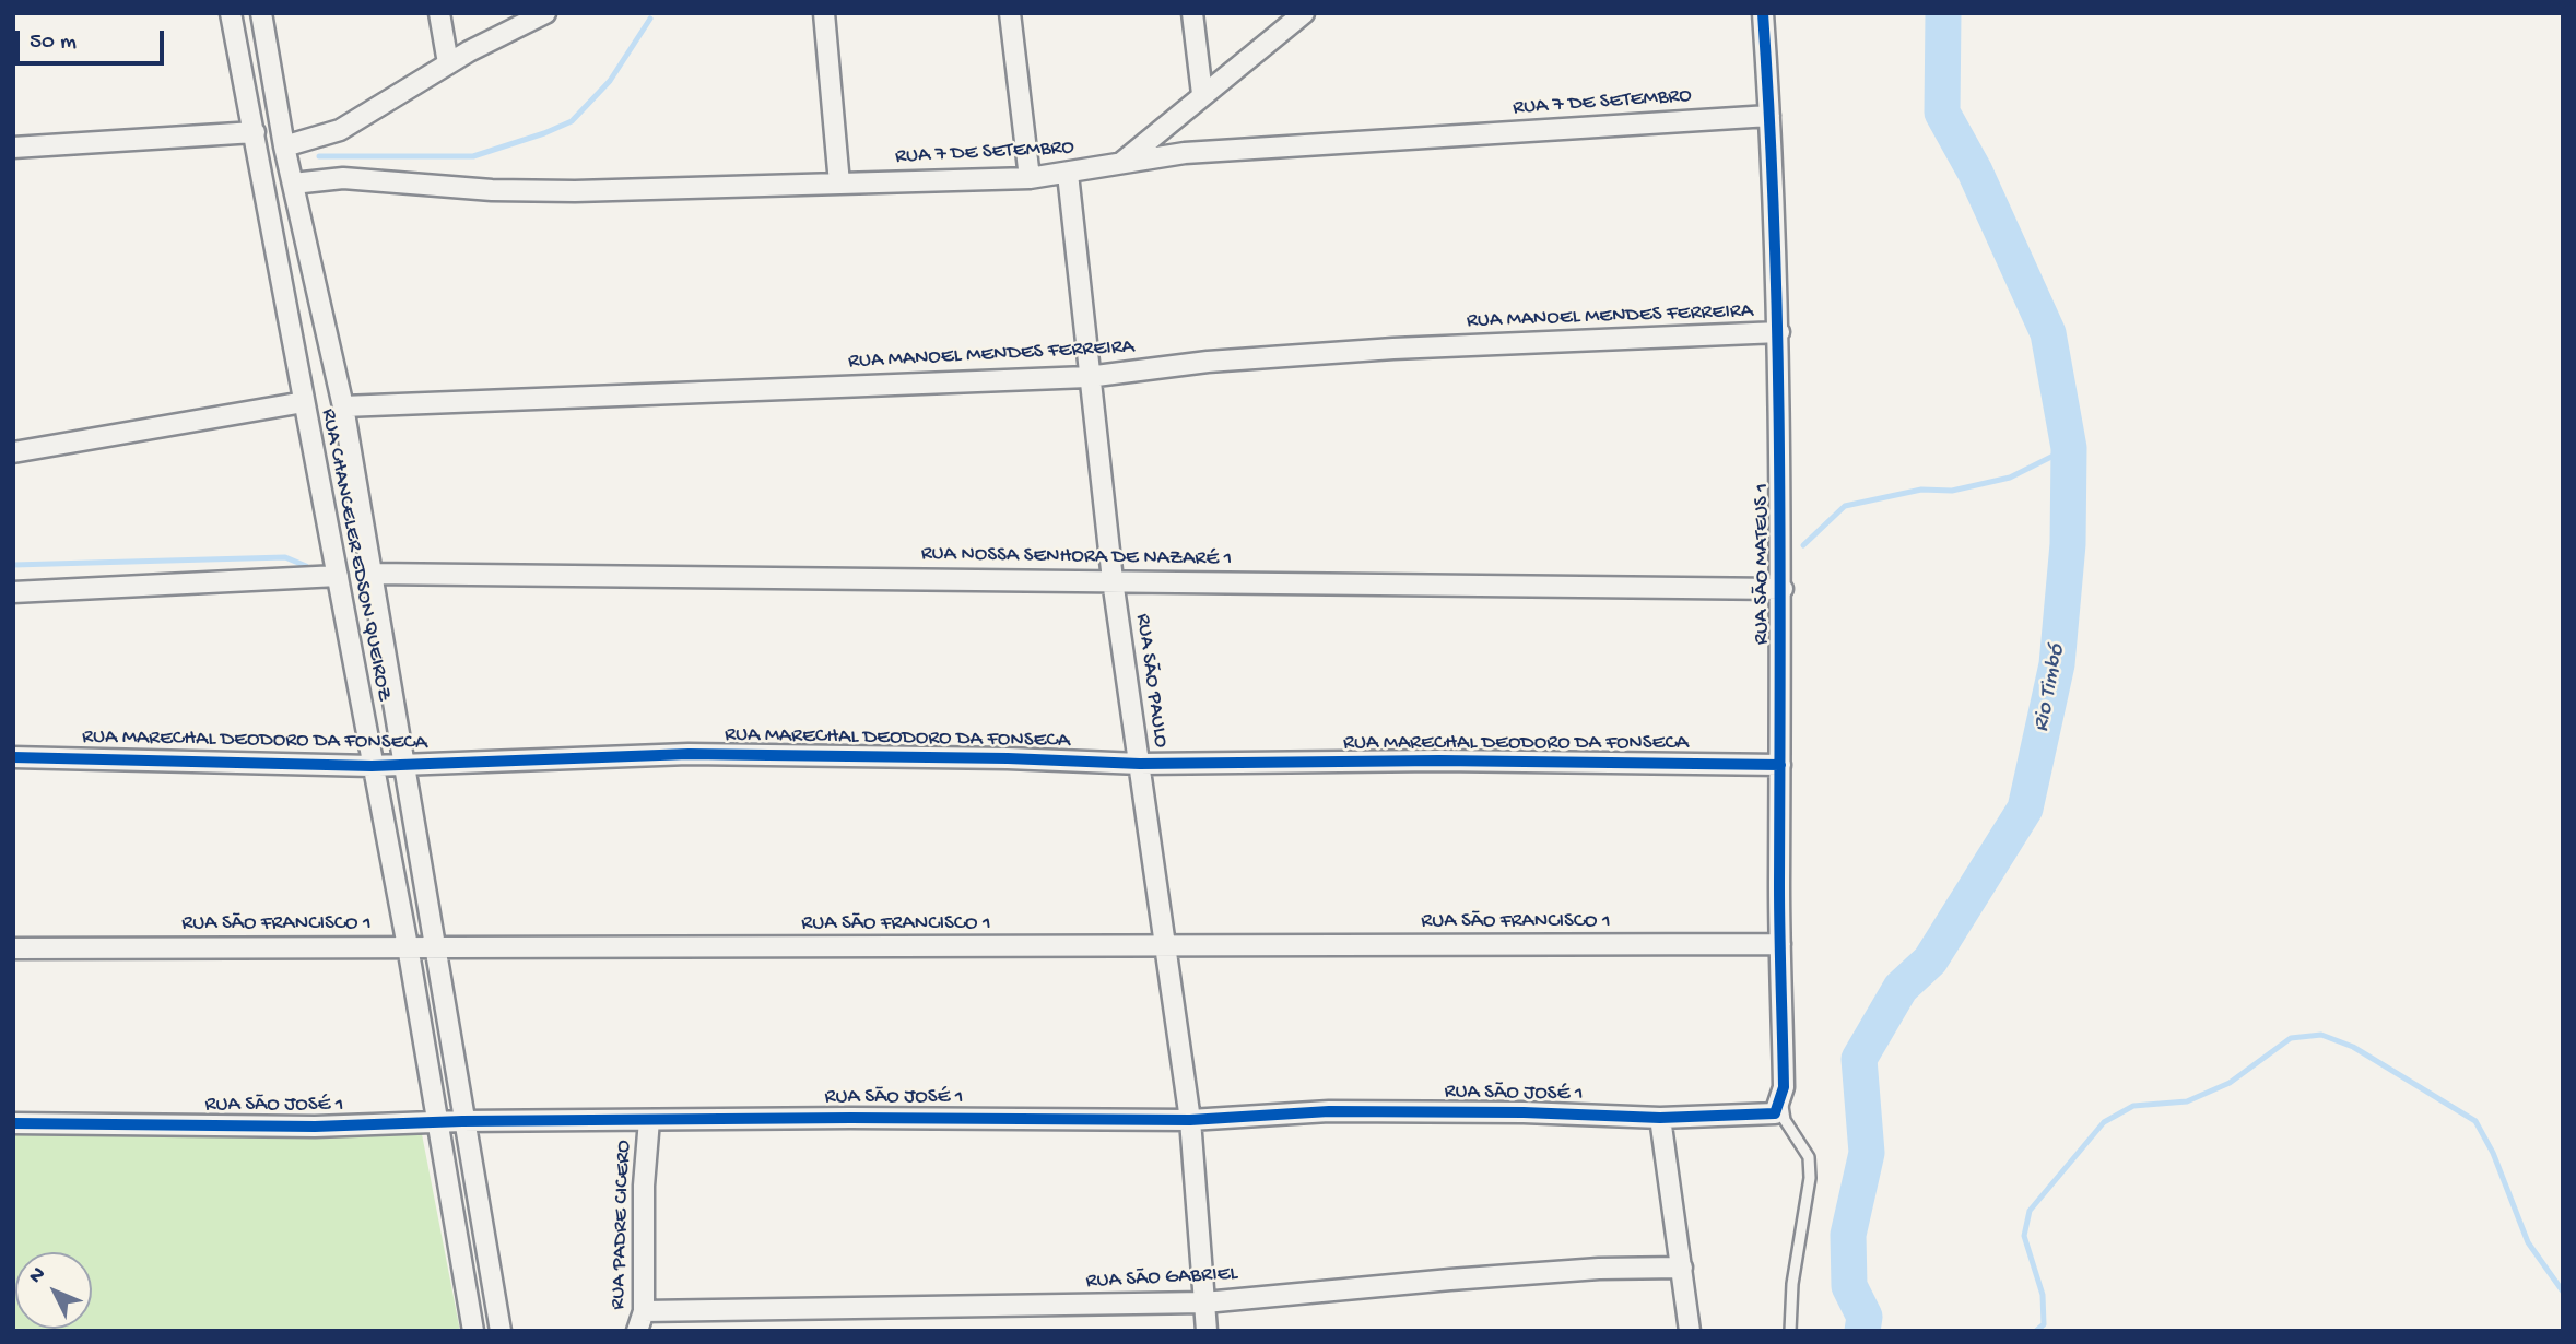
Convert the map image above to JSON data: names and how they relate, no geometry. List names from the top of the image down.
{
  "streets": {
    "street": [
      "RUA 7 DE SETEMBRO",
      "RUA MANOEL MENDES FERREIRA",
      "RUA CHANCELER EDSON QUEIROZ",
      "RUA NOSSA SENHORA DE NAZARÉ 1",
      "RUA SÃO MATEUS 1",
      "RUA SÃO PAULO",
      "RUA MARECHAL DEODORO DA FONSECA",
      "RUA SÃO FRANCISCO 1",
      "RUA SÃO JOSÉ 1",
      "RUA PADRE CICERO",
      "RUA SÃO GABRIEL"
    ]
  },
  "crossings": [
    ["RUA 7 DE SETEMBRO", "RUA CHANCELER EDSON QUEIROZ"],
    ["RUA 7 DE SETEMBRO", "RUA SÃO MATEUS 1"],
    ["RUA 7 DE SETEMBRO", "RUA SÃO PAULO"],
    ["RUA MANOEL MENDES FERREIRA", "RUA CHANCELER EDSON QUEIROZ"],
    ["RUA MANOEL MENDES FERREIRA", "RUA SÃO MATEUS 1"],
    ["RUA MANOEL MENDES FERREIRA", "RUA SÃO PAULO"],
    ["RUA CHANCELER EDSON QUEIROZ", "RUA NOSSA SENHORA DE NAZARÉ 1"],
    ["RUA CHANCELER EDSON QUEIROZ", "RUA MARECHAL DEODORO DA FONSECA"],
    ["RUA CHANCELER EDSON QUEIROZ", "RUA SÃO FRANCISCO 1"],
    ["RUA CHANCELER EDSON QUEIROZ", "RUA SÃO JOSÉ 1"],
    ["RUA NOSSA SENHORA DE NAZARÉ 1", "RUA SÃO MATEUS 1"],
    ["RUA NOSSA SENHORA DE NAZARÉ 1", "RUA SÃO PAULO"],
    ["RUA SÃO MATEUS 1", "RUA MARECHAL DEODORO DA FONSECA"],
    ["RUA SÃO MATEUS 1", "RUA SÃO FRANCISCO 1"],
    ["RUA SÃO MATEUS 1", "RUA SÃO JOSÉ 1"],
    ["RUA SÃO PAULO", "RUA MARECHAL DEODORO DA FONSECA"],
    ["RUA SÃO PAULO", "RUA SÃO FRANCISCO 1"],
    ["RUA SÃO PAULO", "RUA SÃO JOSÉ 1"],
    ["RUA SÃO PAULO", "RUA SÃO GABRIEL"],
    ["RUA SÃO JOSÉ 1", "RUA PADRE CICERO"],
    ["RUA PADRE CICERO", "RUA SÃO GABRIEL"]
  ],
  "water": ["Rio Timbó"],
  "scale_bar": "50 m",
  "north": "top left"
}
